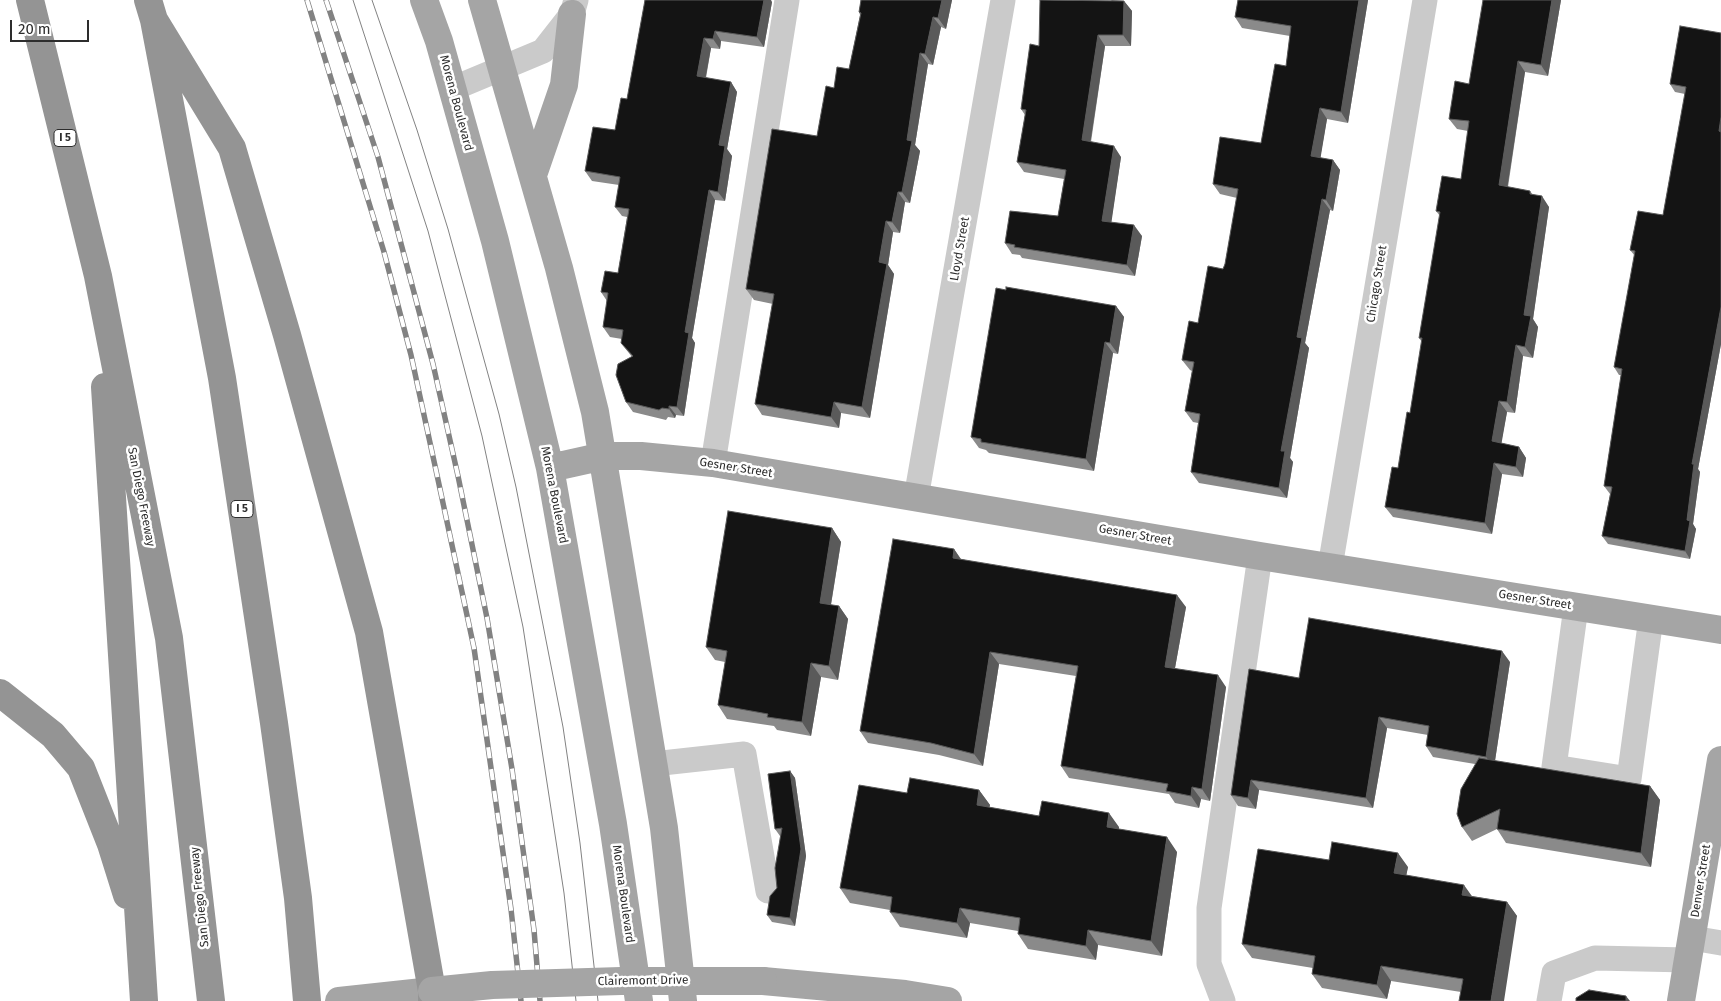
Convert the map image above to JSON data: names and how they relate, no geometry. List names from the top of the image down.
{
  "streets": {
    "highway": ["I 5", "San Diego Freeway"],
    "main road": [
      "Morena Boulevard",
      "Gesner Street",
      "Denver Street",
      "Clairemont Drive"
    ],
    "street": ["Lloyd Street", "Chicago Street"]
  },
  "crossings": [
    ["Morena Boulevard", "Gesner Street"],
    ["Lloyd Street", "Gesner Street"],
    ["Chicago Street", "Gesner Street"]
  ],
  "scale_bar": "20 m"
}
